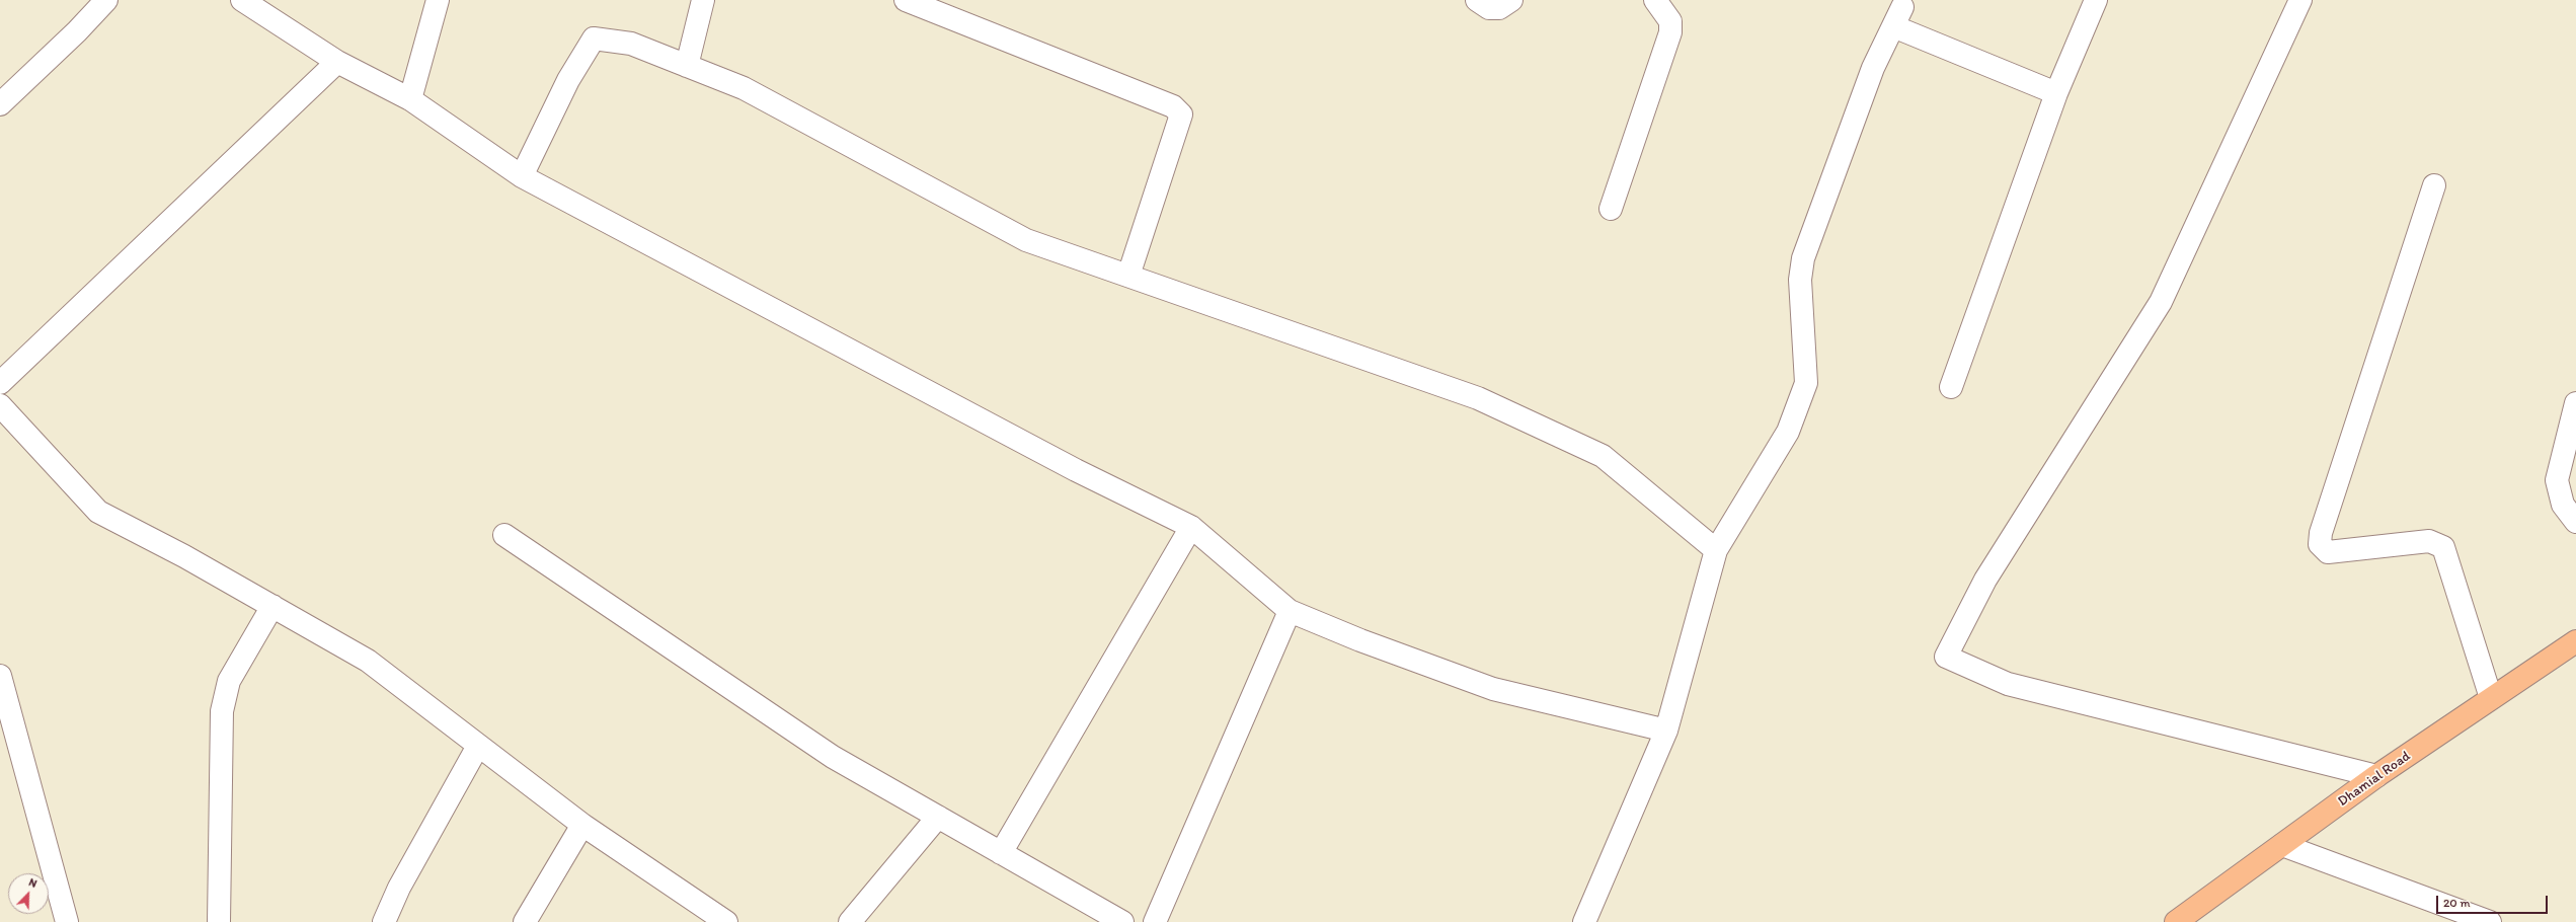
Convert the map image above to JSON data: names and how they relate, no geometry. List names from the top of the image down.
{
  "streets": {
    "main road": ["Dhamial Road"]
  },
  "scale_bar": "20 m",
  "north": "top right"
}
